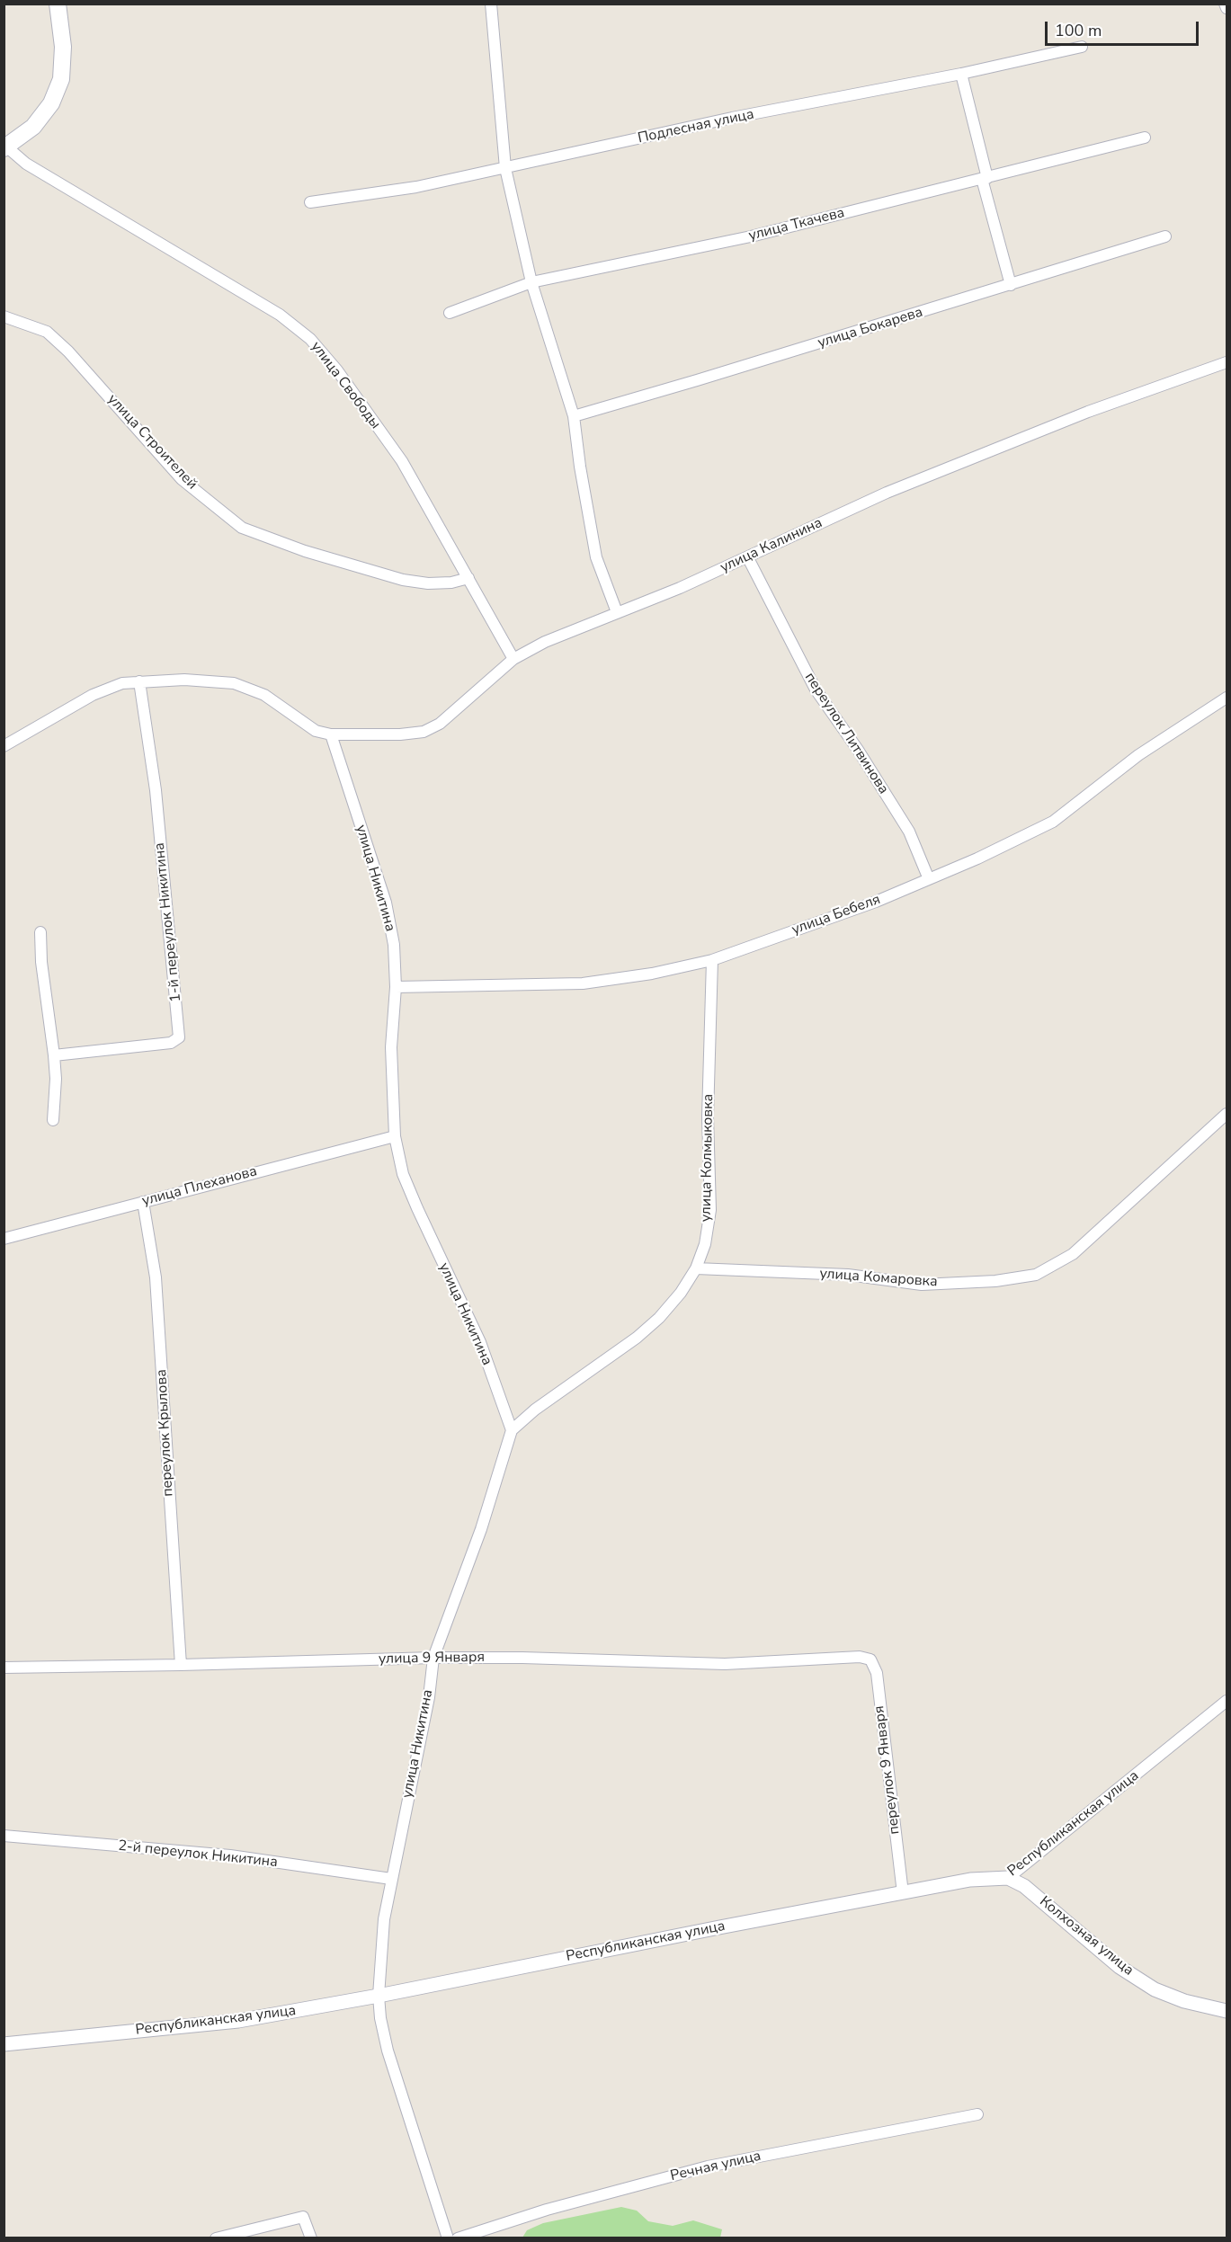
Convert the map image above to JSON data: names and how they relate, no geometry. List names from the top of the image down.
{
  "streets": {
    "street": [
      "Подлесная улица",
      "улица Ткачева",
      "улица Бокарева",
      "улица Свободы",
      "улица Строителей",
      "улица Калинина",
      "переулок Литвинова",
      "улица Никитина",
      "улица Бебеля",
      "1-й переулок Никитина",
      "улица Колмыковка",
      "улица Плеханова",
      "улица Комаровка",
      "переулок Крылова",
      "улица 9 Января",
      "переулок 9 Января",
      "Республиканская улица",
      "2-й переулок Никитина",
      "Колхозная улица",
      "Речная улица"
    ]
  },
  "crossings": [
    ["улица Свободы", "улица Строителей"],
    ["улица Свободы", "улица Калинина"],
    ["улица Калинина", "переулок Литвинова"],
    ["улица Калинина", "улица Никитина"],
    ["переулок Литвинова", "улица Бебеля"],
    ["улица Никитина", "улица Бебеля"],
    ["улица Никитина", "улица Колмыковка"],
    ["улица Никитина", "улица Плеханова"],
    ["улица Никитина", "улица 9 Января"],
    ["улица Никитина", "Республиканская улица"],
    ["улица Никитина", "2-й переулок Никитина"],
    ["улица Бебеля", "улица Колмыковка"],
    ["улица Колмыковка", "улица Комаровка"],
    ["улица Плеханова", "переулок Крылова"],
    ["переулок Крылова", "улица 9 Января"],
    ["улица 9 Января", "переулок 9 Января"],
    ["переулок 9 Января", "Республиканская улица"],
    ["Республиканская улица", "Колхозная улица"]
  ],
  "scale_bar": "100 m"
}
